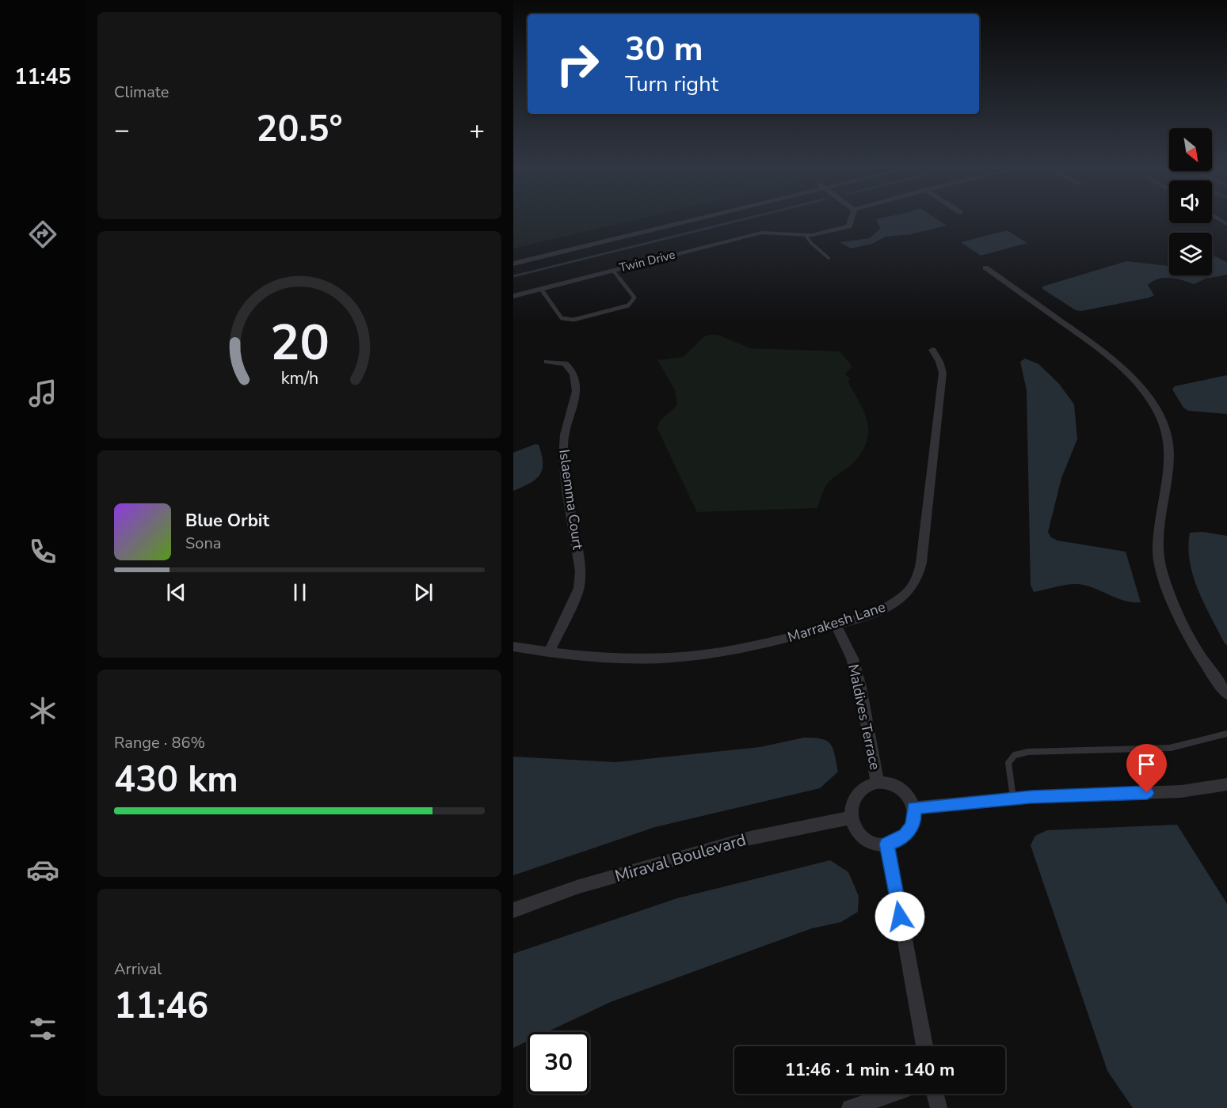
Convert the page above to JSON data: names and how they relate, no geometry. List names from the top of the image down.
{
  "streets": {
    "street": [
      "Twin Drive",
      "Islaemma Court",
      "Marrakesh Lane",
      "Maldives Terrace",
      "Miraval Boulevard"
    ]
  },
  "crossings": [
    ["Islaemma Court", "Marrakesh Lane"],
    ["Marrakesh Lane", "Maldives Terrace"],
    ["Maldives Terrace", "Miraval Boulevard"]
  ],
  "north": "bottom right",
  "page": {
    "tabs": "11:45",
    "tile": [
      "Climate",
      ["Range · 86%", "430 km"],
      ["Arrival", "11:46"]
    ],
    "turn": ["30 m", "Turn right"],
    "heat": ["−", "20.5°", "+"],
    "song": ["Blue Orbit", "Sona"],
    "limit": "30",
    "trip": "11:46 · 1 min · 140 m",
    "gauge": ["20", "km/h"]
  }
}
